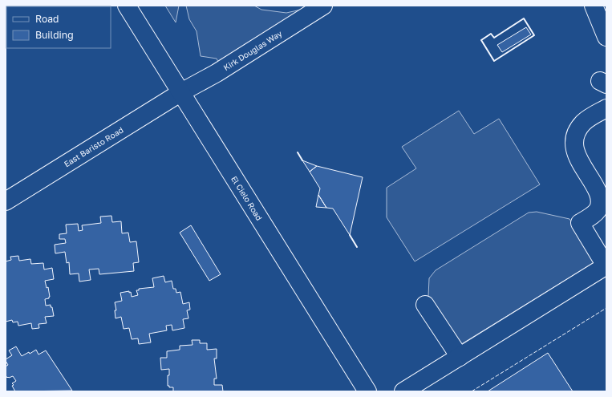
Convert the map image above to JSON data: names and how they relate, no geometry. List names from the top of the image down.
{
  "streets": {
    "main road": ["Kirk Douglas Way", "East Baristo Road", "El Cielo Road"]
  },
  "crossings": [
    ["Kirk Douglas Way", "East Baristo Road"],
    ["Kirk Douglas Way", "El Cielo Road"],
    ["East Baristo Road", "El Cielo Road"]
  ],
  "legend": ["Road", "Building"]
}
